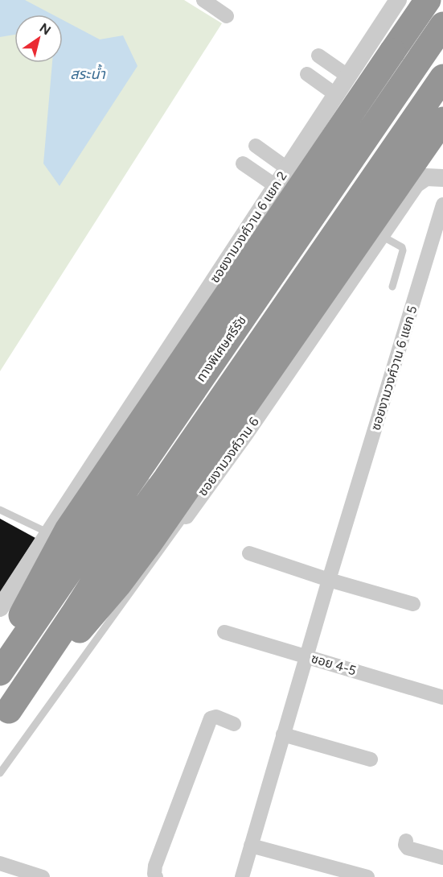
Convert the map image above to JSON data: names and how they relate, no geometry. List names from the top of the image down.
{
  "streets": {
    "highway": ["ทางพิเศษศรีรัช"],
    "street": [
      "ซอยงามวงศ์วาน 6 แยก 2",
      "ซอยงามวงศ์วาน 6 แยก 5",
      "ซอยงามวงศ์วาน 6",
      "ซอย 4-5"
    ]
  },
  "crossings": [
    ["ซอยงามวงศ์วาน 6 แยก 5", "ซอย 4-5"]
  ],
  "water": ["สระน้ำ"],
  "north": "top right"
}
